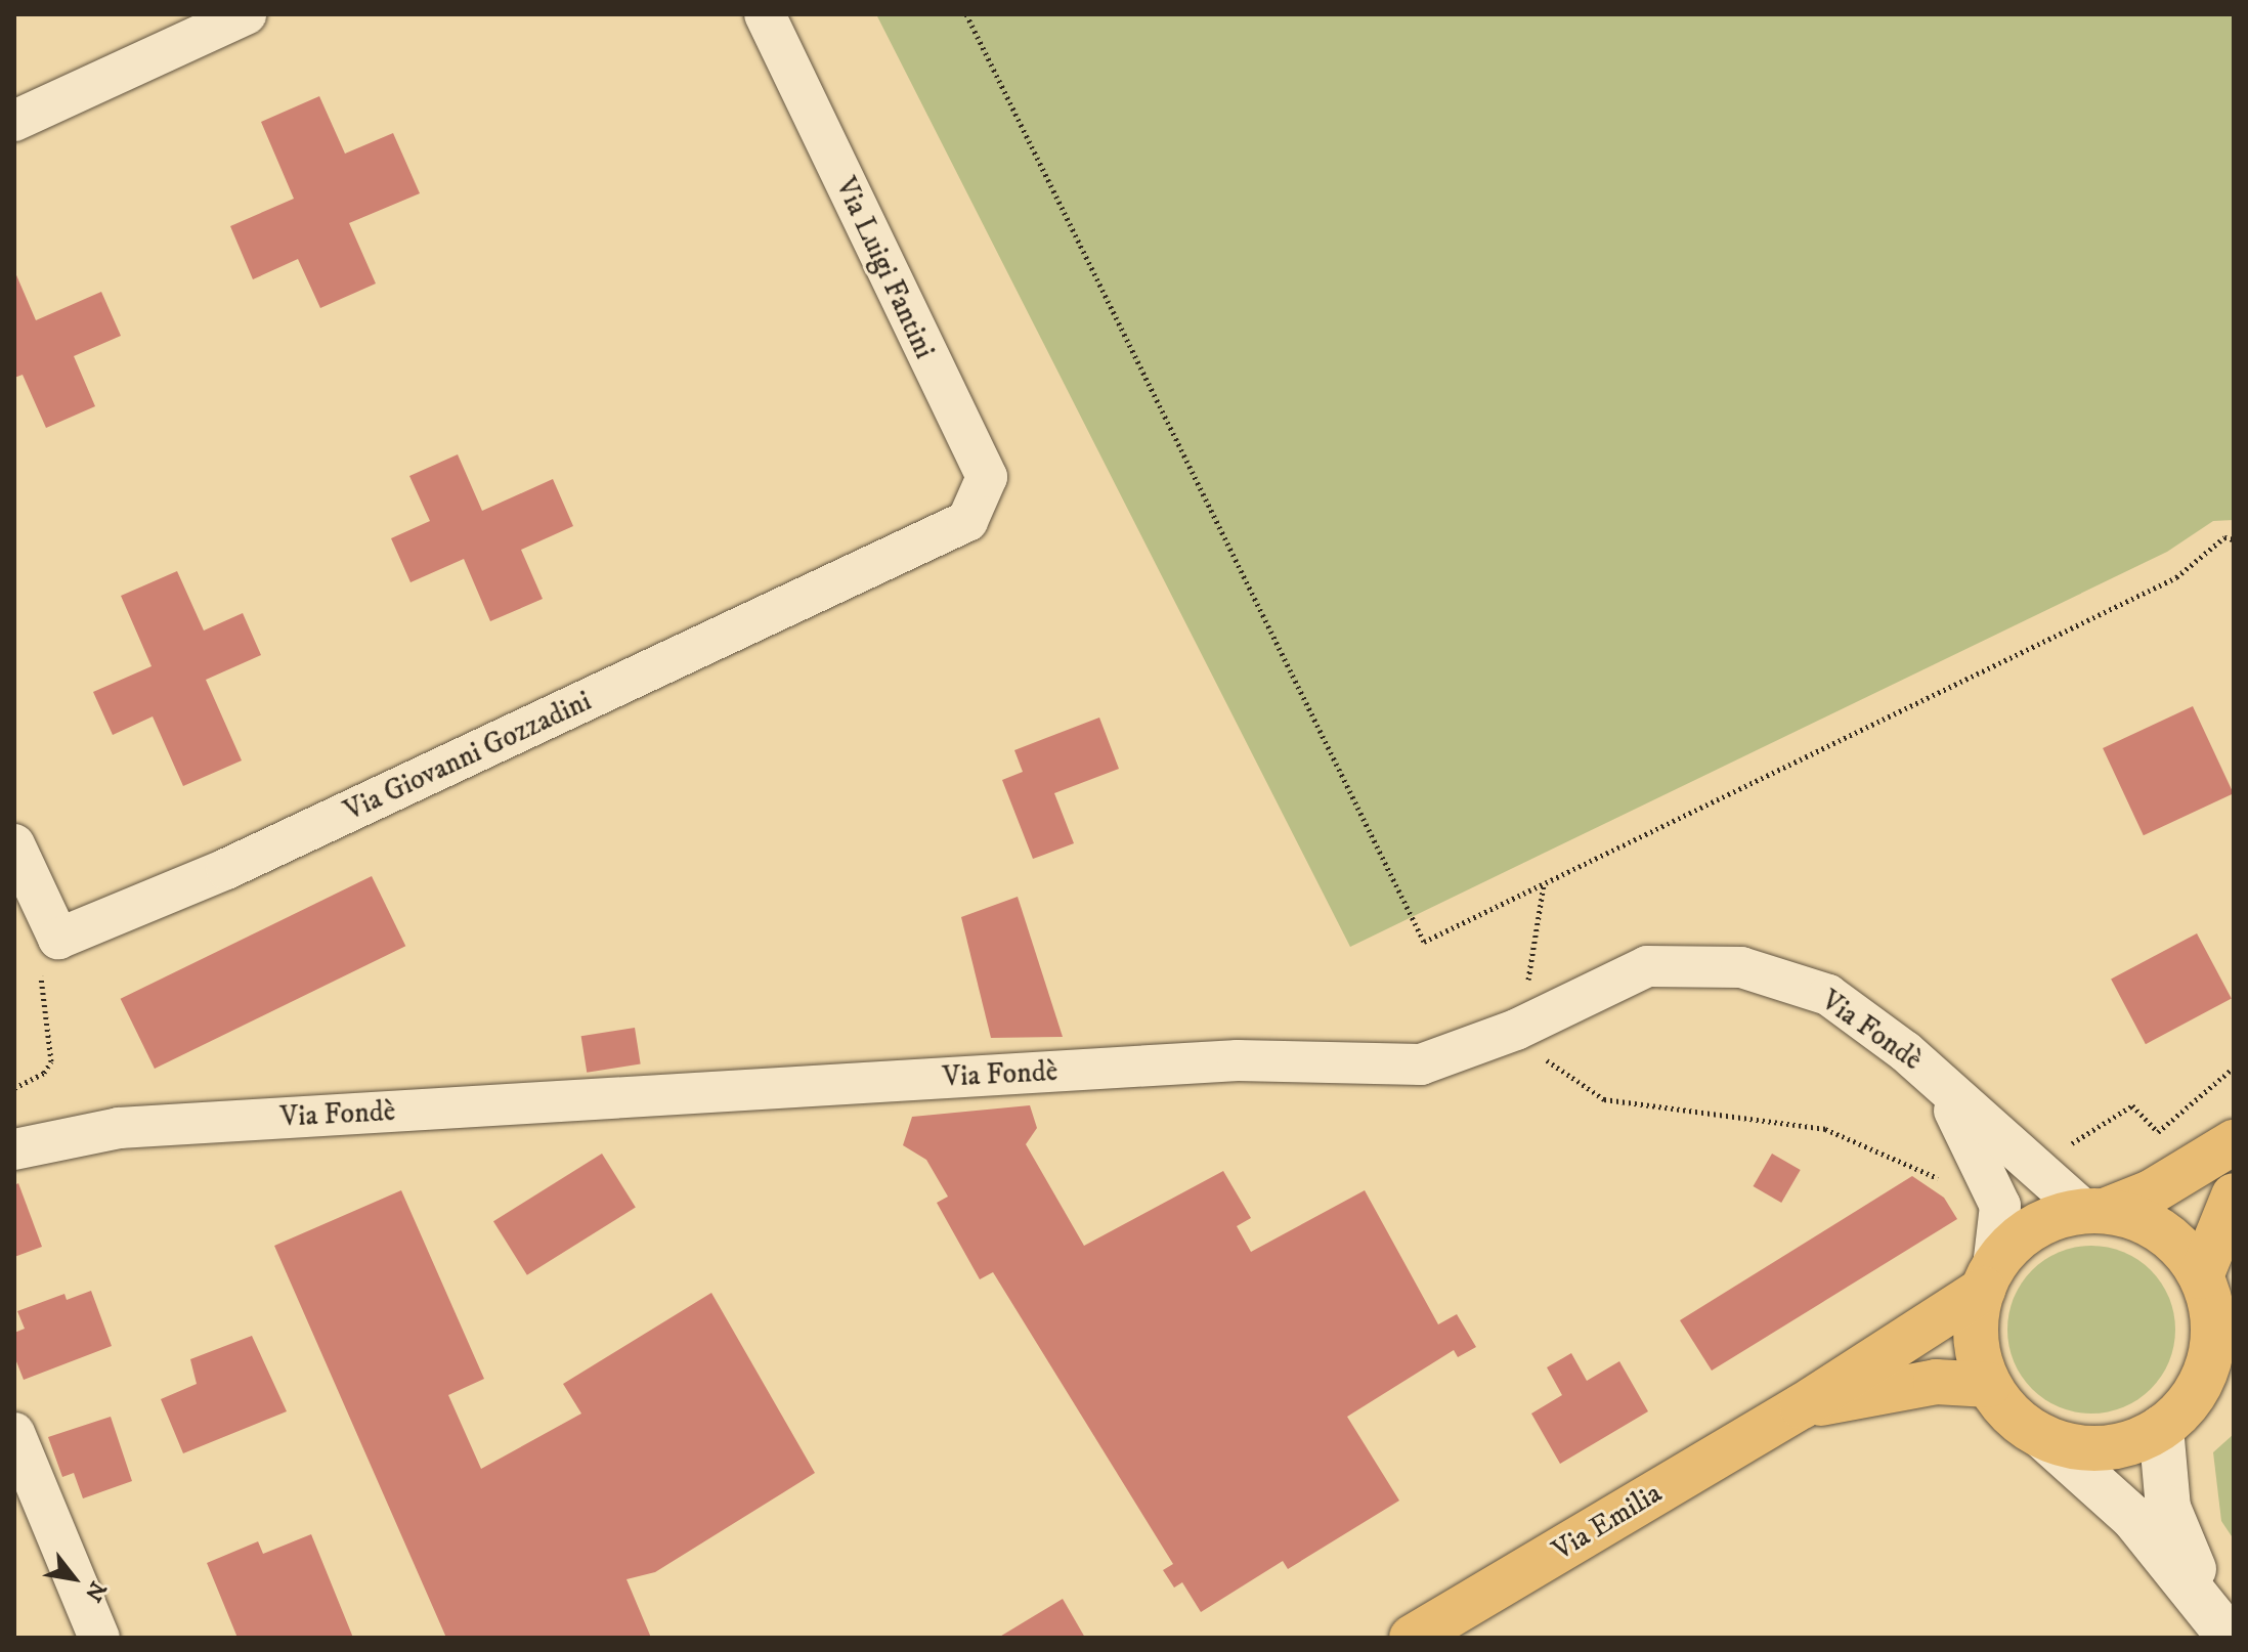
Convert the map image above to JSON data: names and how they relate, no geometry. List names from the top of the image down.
{
  "streets": {
    "main road": ["Via Emilia"],
    "street": ["Via Luigi Fantini", "Via Giovanni Gozzadini", "Via Fondè"]
  },
  "crossings": [
    ["Via Luigi Fantini", "Via Giovanni Gozzadini"],
    ["Via Fondè", "Via Emilia"]
  ],
  "north": "bottom right"
}
